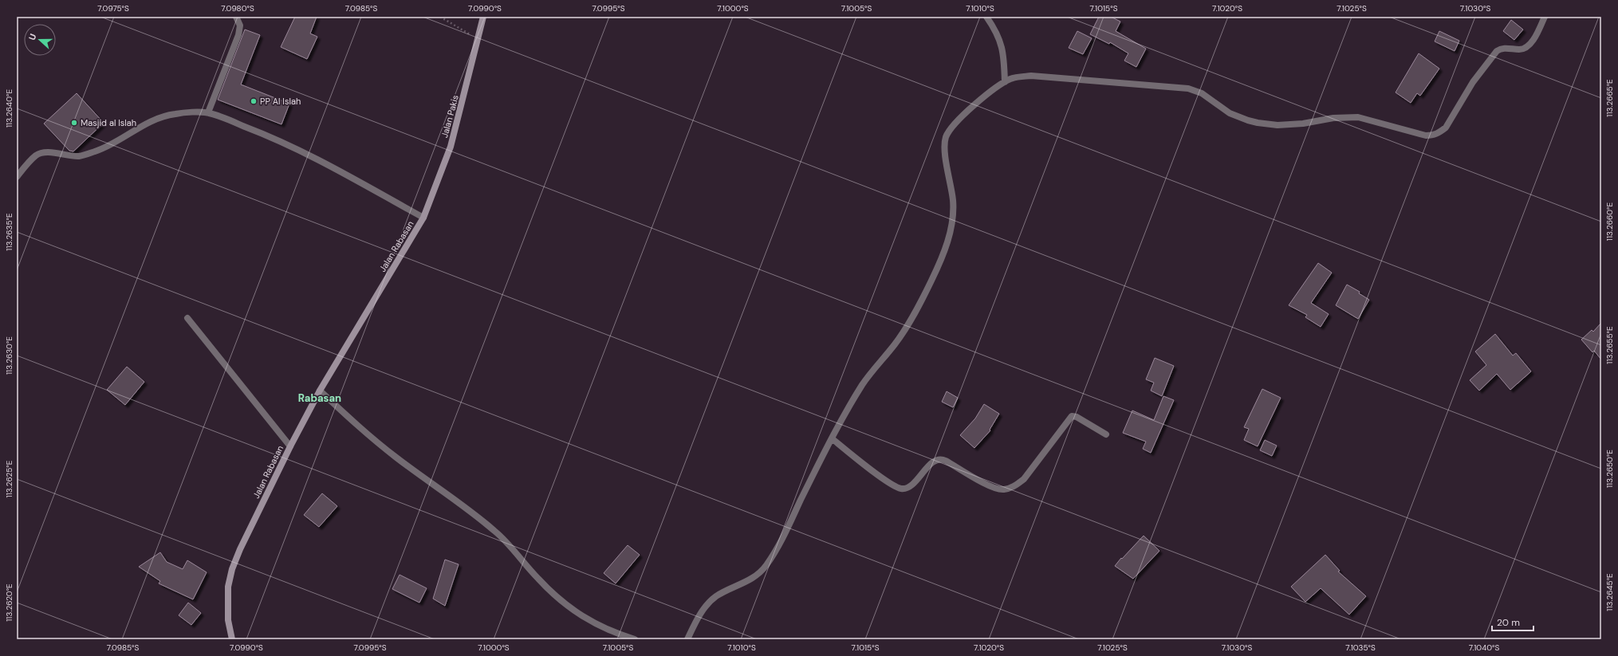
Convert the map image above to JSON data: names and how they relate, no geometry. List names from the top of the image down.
{
  "streets": {
    "street": ["Jalan Pakis", "Jalan Rabasan"]
  },
  "crossings": [
    ["Jalan Pakis", "Jalan Rabasan"]
  ],
  "districts": ["Rabasan"],
  "places": ["PP Al Islah", "Masjid al Islah"],
  "scale_bar": "20 m",
  "north": "left",
  "coordinates": [
    "7.0975°S",
    "7.0980°S",
    "7.0985°S",
    "7.0990°S",
    "7.0995°S",
    "7.1000°S",
    "7.1005°S",
    "7.1010°S",
    "7.1015°S",
    "7.1020°S",
    "7.1025°S",
    "7.1030°S",
    "113.2665°E",
    "113.2640°E",
    "113.2660°E",
    "113.2635°E",
    "113.2655°E",
    "113.2630°E",
    "113.2650°E",
    "113.2625°E",
    "113.2645°E",
    "113.2620°E",
    "7.1035°S",
    "7.1040°S"
  ]
}
